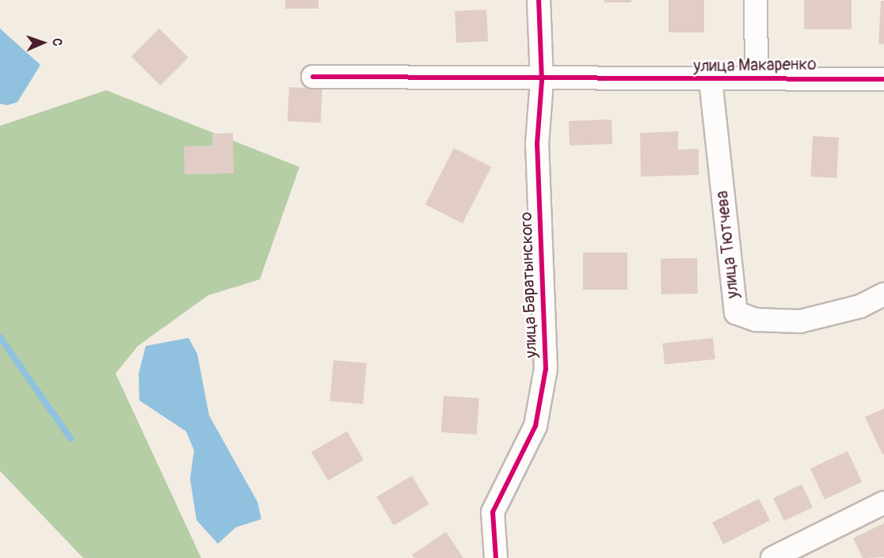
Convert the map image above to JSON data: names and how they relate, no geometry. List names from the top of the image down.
{
  "streets": {
    "street": ["улица Макаренко", "улица Тютчева", "улица Баратынского"]
  },
  "crossings": [
    ["улица Макаренко", "улица Тютчева"],
    ["улица Макаренко", "улица Баратынского"]
  ],
  "north": "right"
}
